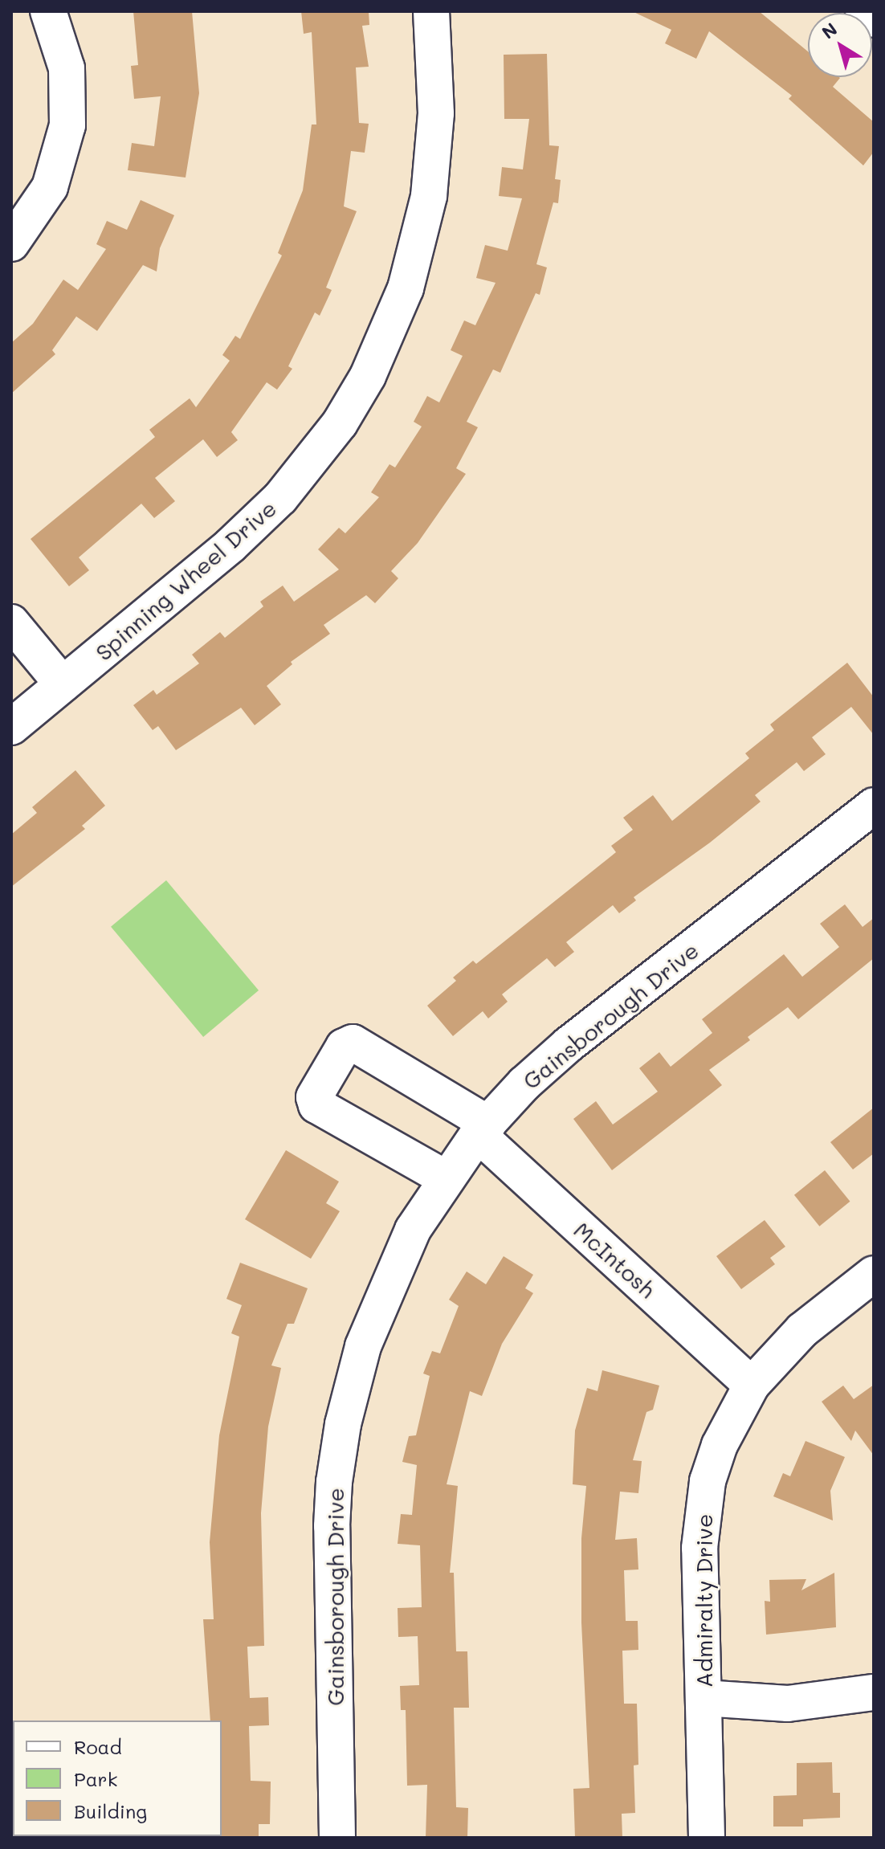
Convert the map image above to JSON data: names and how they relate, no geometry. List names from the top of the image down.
{
  "streets": {
    "street": [
      "Spinning Wheel Drive",
      "Gainsborough Drive",
      "McIntosh",
      "Admiralty Drive"
    ]
  },
  "crossings": [
    ["Gainsborough Drive", "McIntosh"],
    ["McIntosh", "Admiralty Drive"]
  ],
  "legend": ["Road", "Park", "Building"],
  "north": "top left"
}
